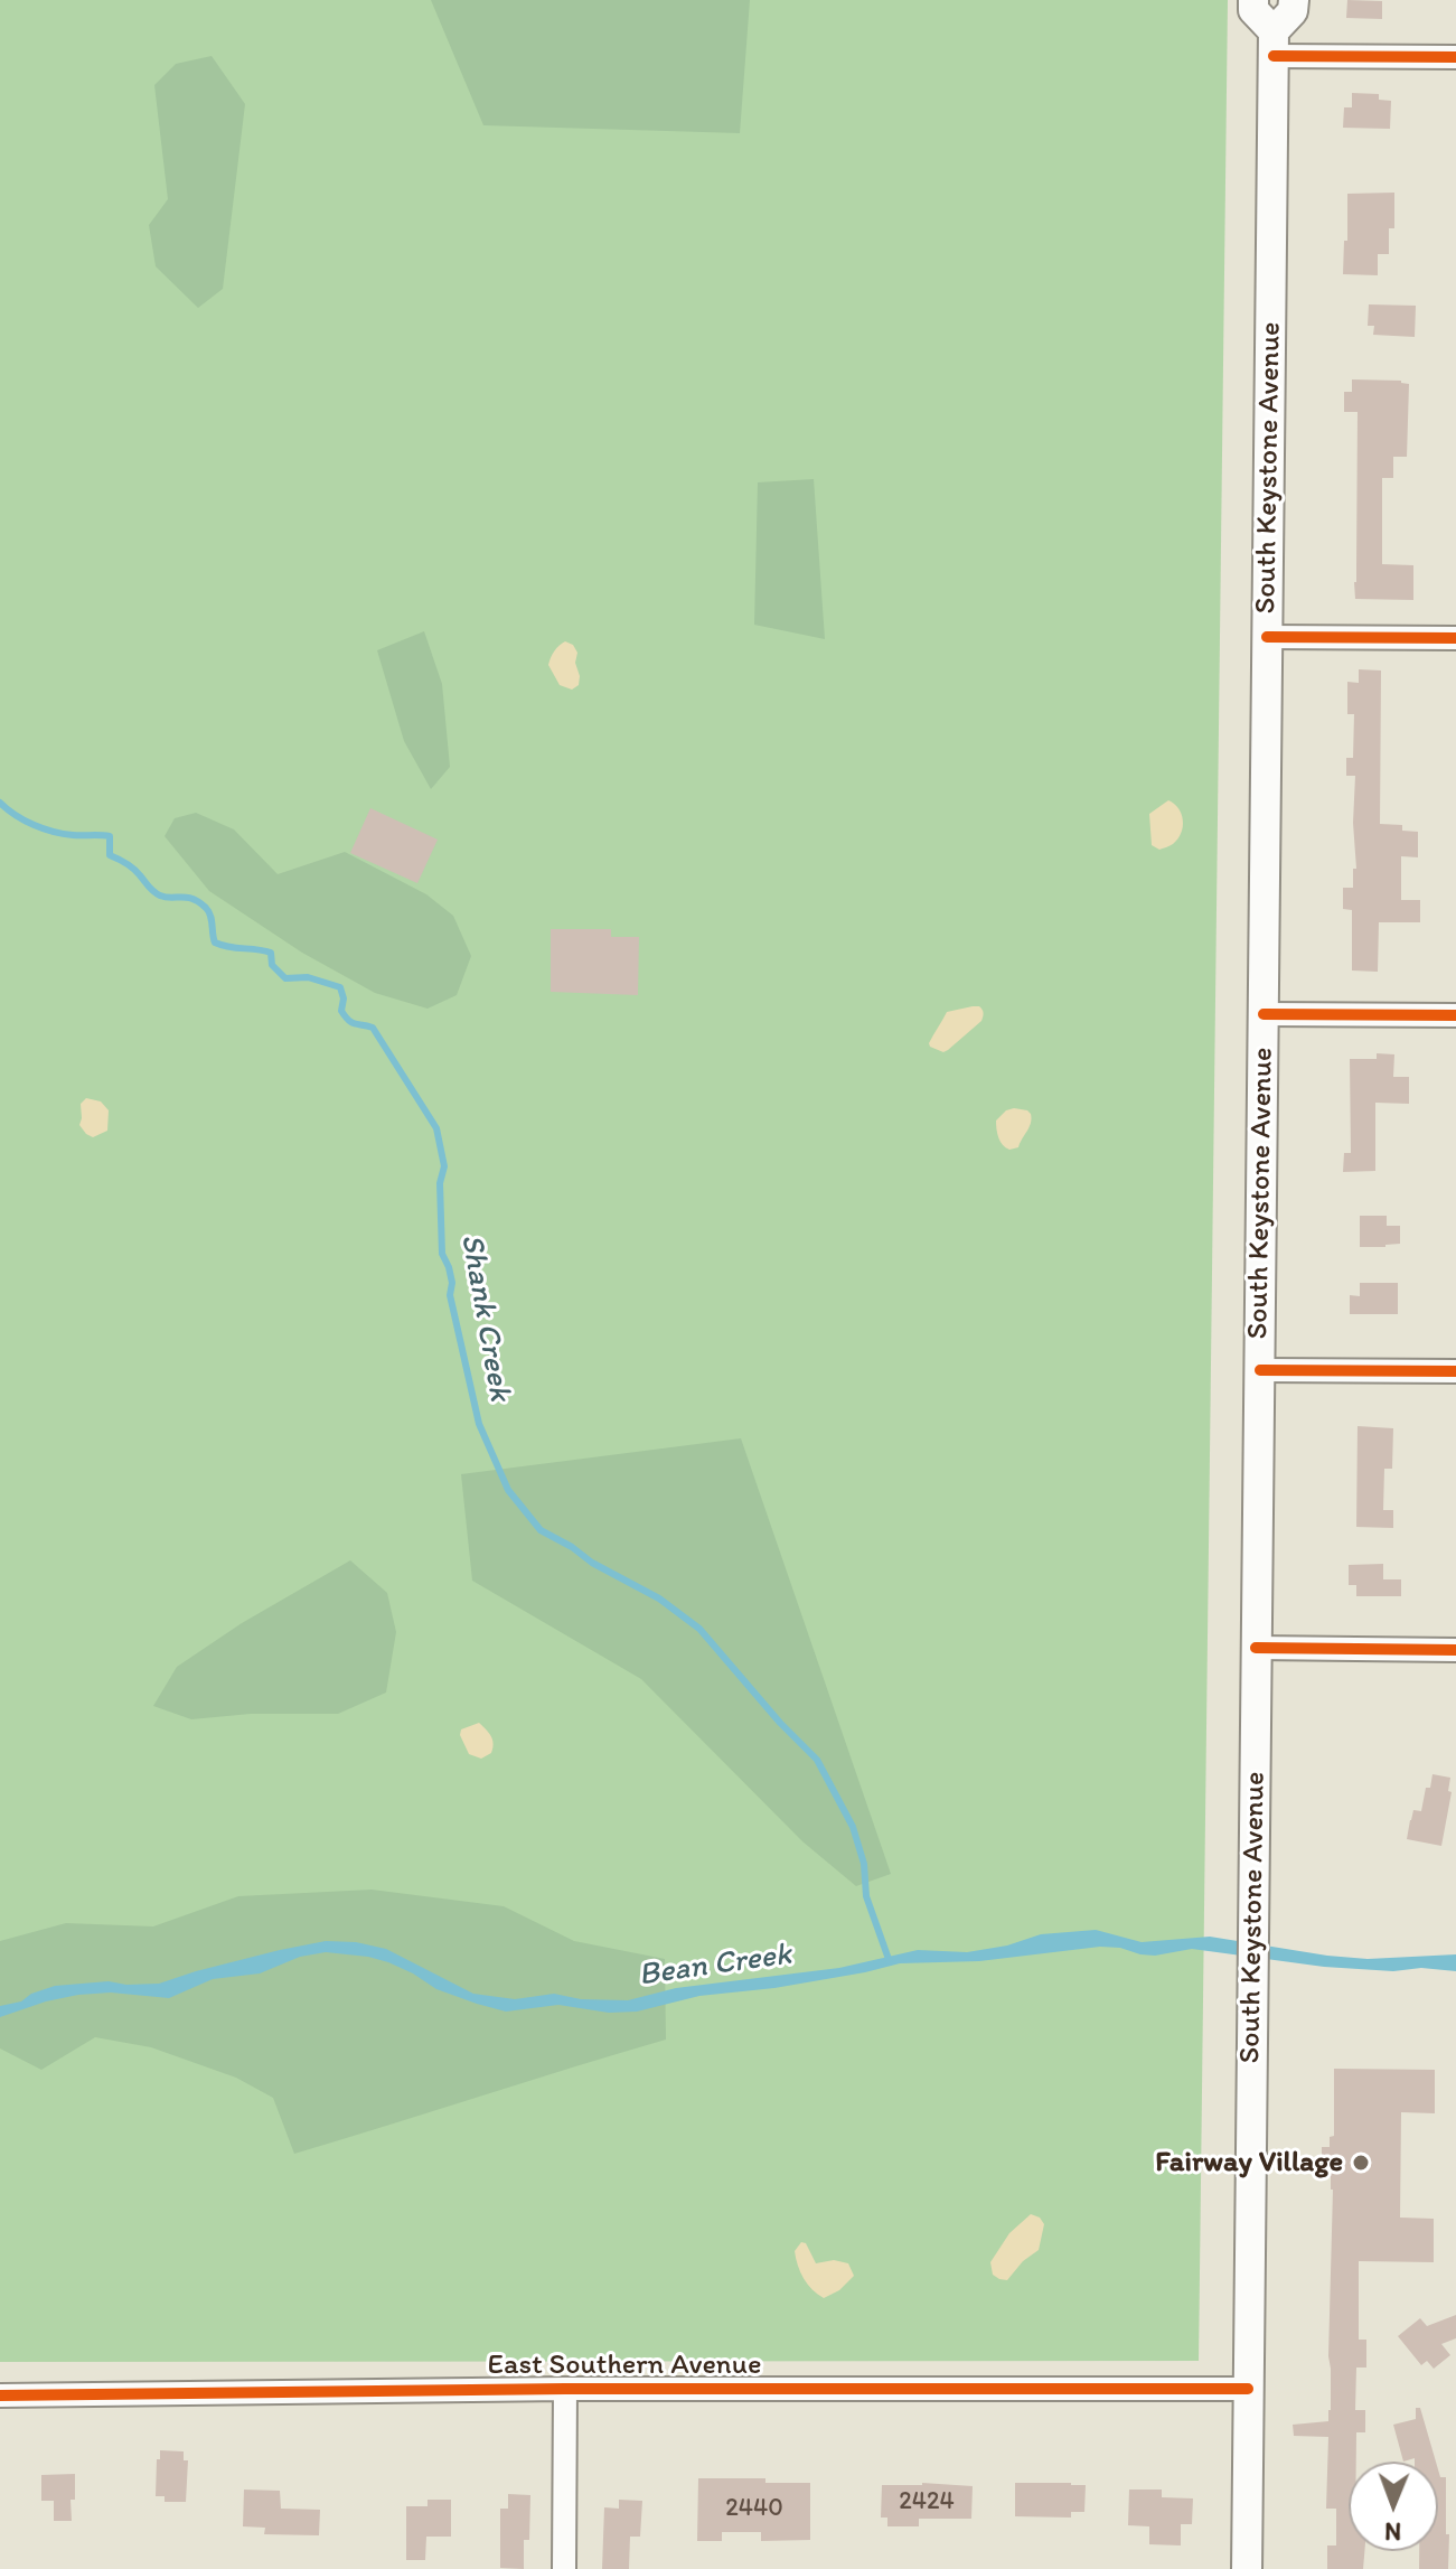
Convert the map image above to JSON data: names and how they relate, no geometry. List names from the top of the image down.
{
  "streets": {
    "main road": ["South Keystone Avenue"],
    "street": ["East Southern Avenue"]
  },
  "crossings": [
    ["South Keystone Avenue", "East Southern Avenue"]
  ],
  "water": ["Shank Creek", "Bean Creek"],
  "places": ["Fairway Village"],
  "house_numbers": ["2424", "2440"],
  "north": "bottom"
}
